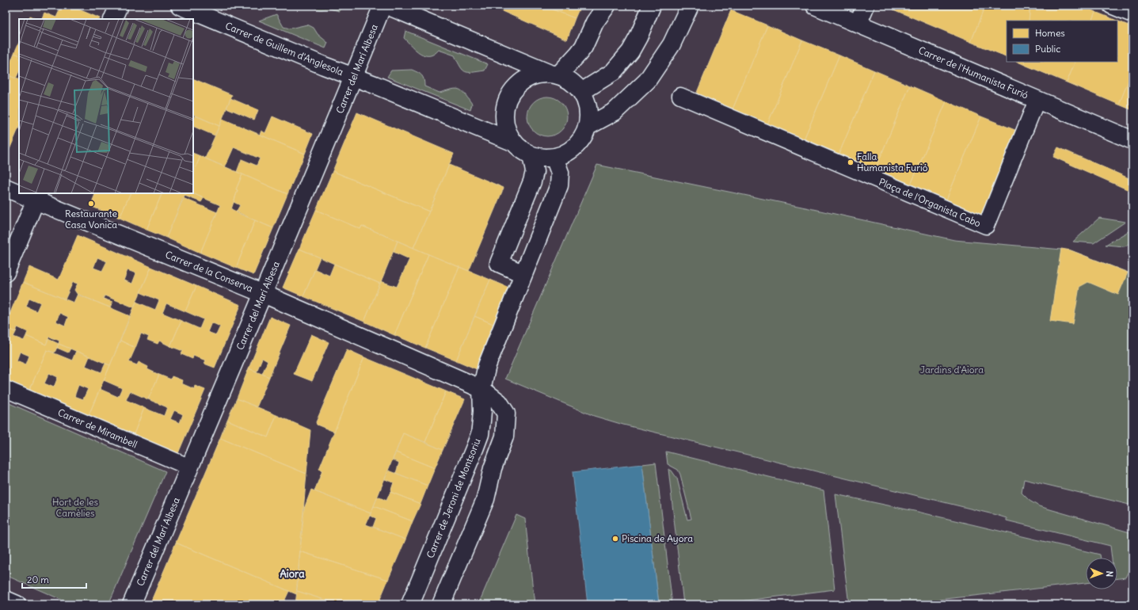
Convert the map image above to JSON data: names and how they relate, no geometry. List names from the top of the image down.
{
  "streets": {
    "street": [
      "Carrer de Guillem d'Anglesola",
      "Carrer del Marí Albesa",
      "Carrer de l'Humanista Furió",
      "Plaça de l'Organista Cabo",
      "Carrer de la Conserva",
      "Carrer de Mirambell",
      "Carrer de Jeroni de Montsoriu"
    ]
  },
  "crossings": [
    ["Carrer de Guillem d'Anglesola", "Carrer del Marí Albesa"],
    ["Carrer de Guillem d'Anglesola", "Carrer de Jeroni de Montsoriu"],
    ["Carrer del Marí Albesa", "Carrer de la Conserva"],
    ["Carrer del Marí Albesa", "Carrer de Mirambell"],
    ["Carrer de l'Humanista Furió", "Plaça de l'Organista Cabo"],
    ["Carrer de la Conserva", "Carrer de Jeroni de Montsoriu"]
  ],
  "districts": ["Aiora"],
  "parks": ["Jardins d'Aiora", "Hort de les Camèlies"],
  "places": ["Falla Humanista Furió", "Restaurante Casa Vonica", "Piscina de Ayora"],
  "legend": ["Homes", "Public"],
  "scale_bar": "20 m",
  "north": "right"
}
